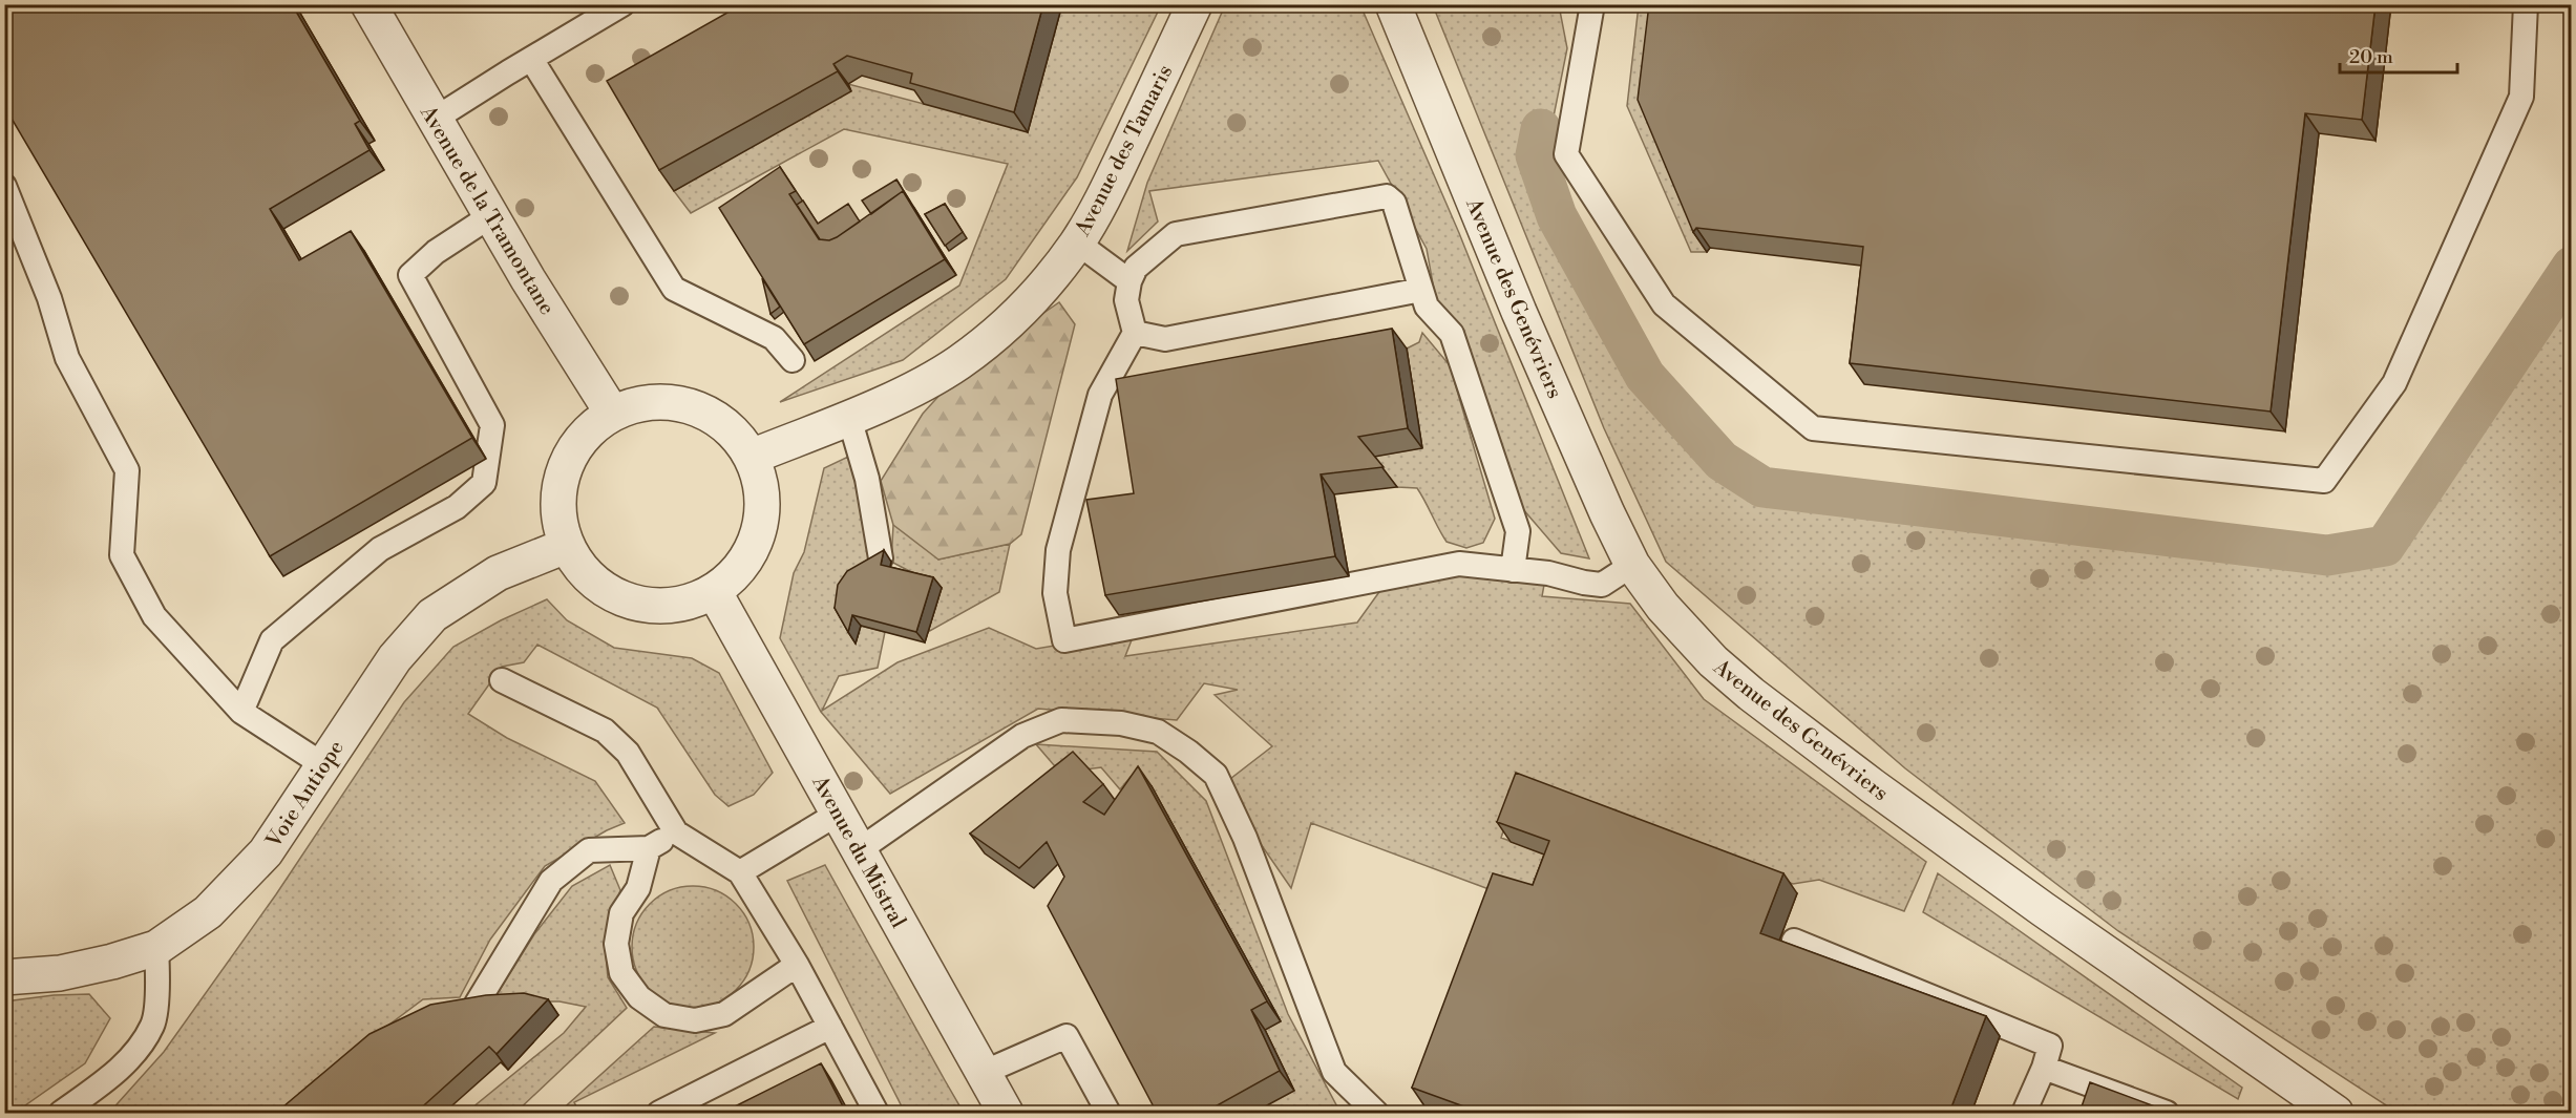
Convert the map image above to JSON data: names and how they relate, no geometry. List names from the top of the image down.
{
  "streets": {
    "street": [
      "Avenue des Tamaris",
      "Avenue de la Tramontane",
      "Avenue des Genévriers",
      "Voie Antiope",
      "Avenue du Mistral"
    ]
  },
  "crossings": [
    ["Avenue des Tamaris", "Avenue de la Tramontane"],
    ["Avenue des Tamaris", "Voie Antiope"],
    ["Avenue des Tamaris", "Avenue du Mistral"],
    ["Avenue de la Tramontane", "Voie Antiope"],
    ["Avenue de la Tramontane", "Avenue du Mistral"],
    ["Voie Antiope", "Avenue du Mistral"]
  ],
  "scale_bar": "20 m"
}
